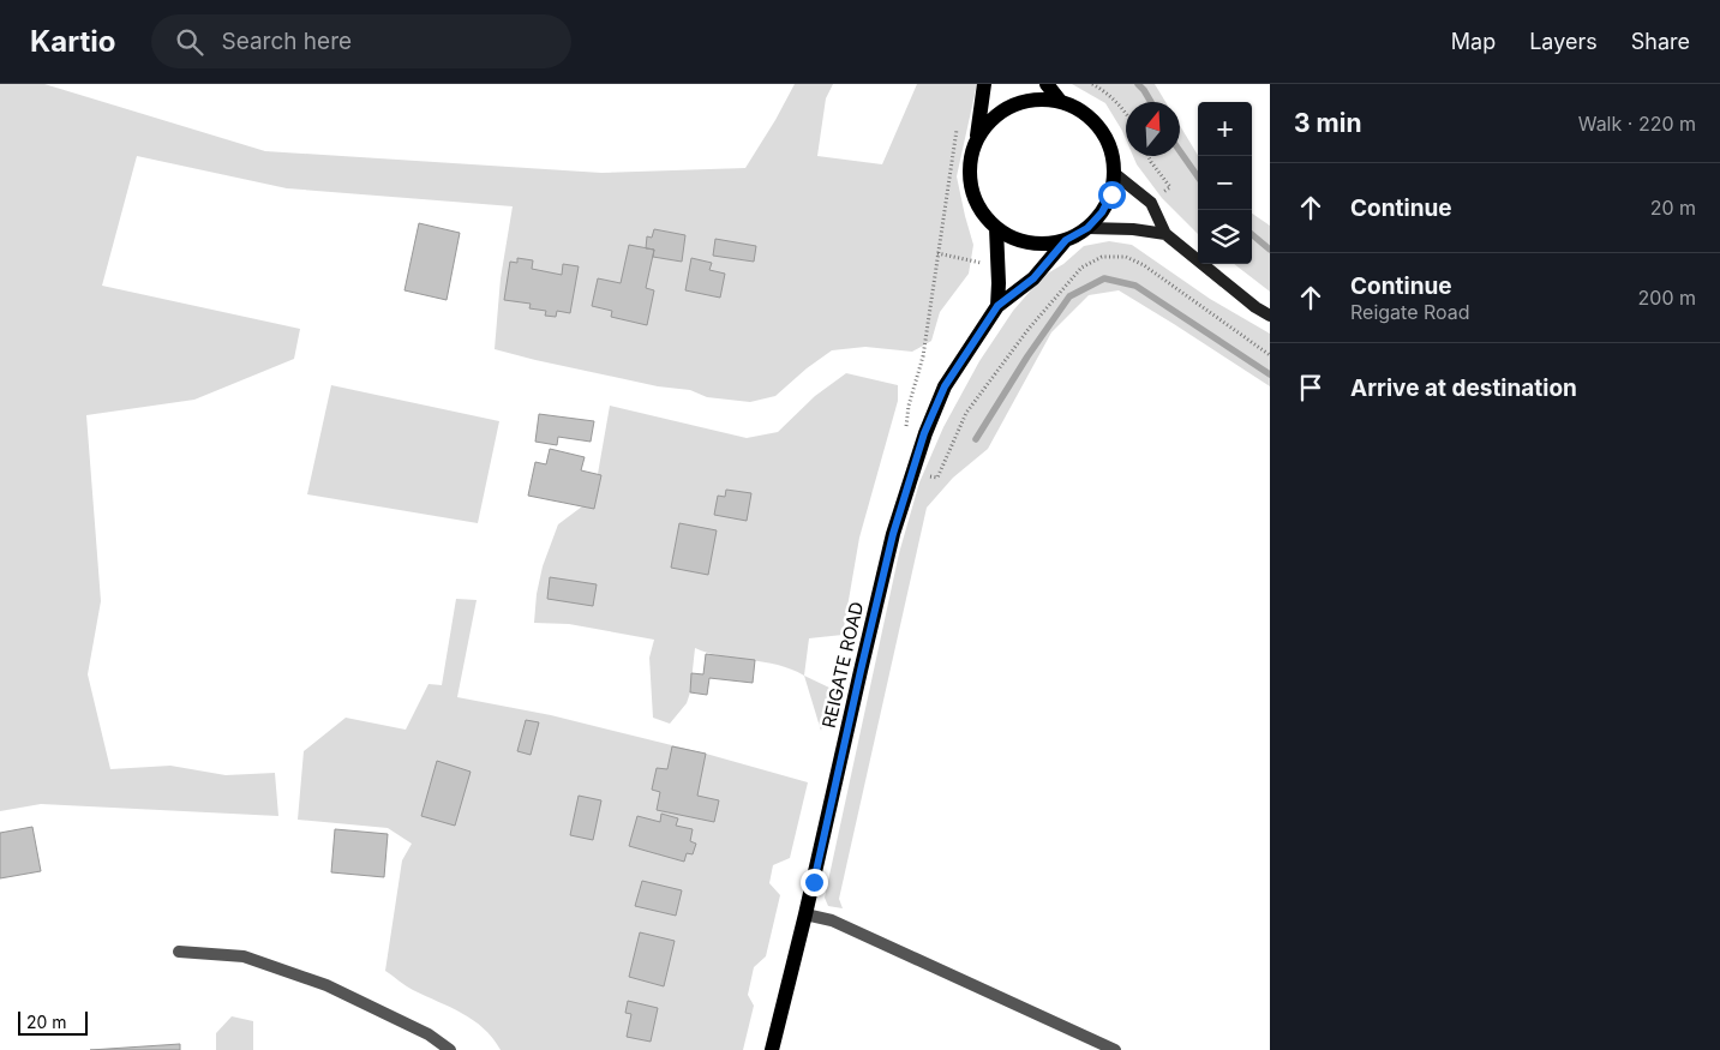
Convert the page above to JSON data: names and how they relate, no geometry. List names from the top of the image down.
{
  "streets": {
    "main road": ["REIGATE ROAD"]
  },
  "scale_bar": "20 m",
  "north": "top",
  "page": {
    "header": "Kartio",
    "search": "Search here",
    "nav": ["Map", "Layers", "Share"],
    "heading": ["3 min", "Walk · 220 m"],
    "map_buttons": ["+", "−"],
    "list": [
      ["Continue", "20 m"],
      ["Continue", "Reigate Road", "200 m"],
      "Arrive at destination"
    ],
    "scale": "20 m"
  }
}
